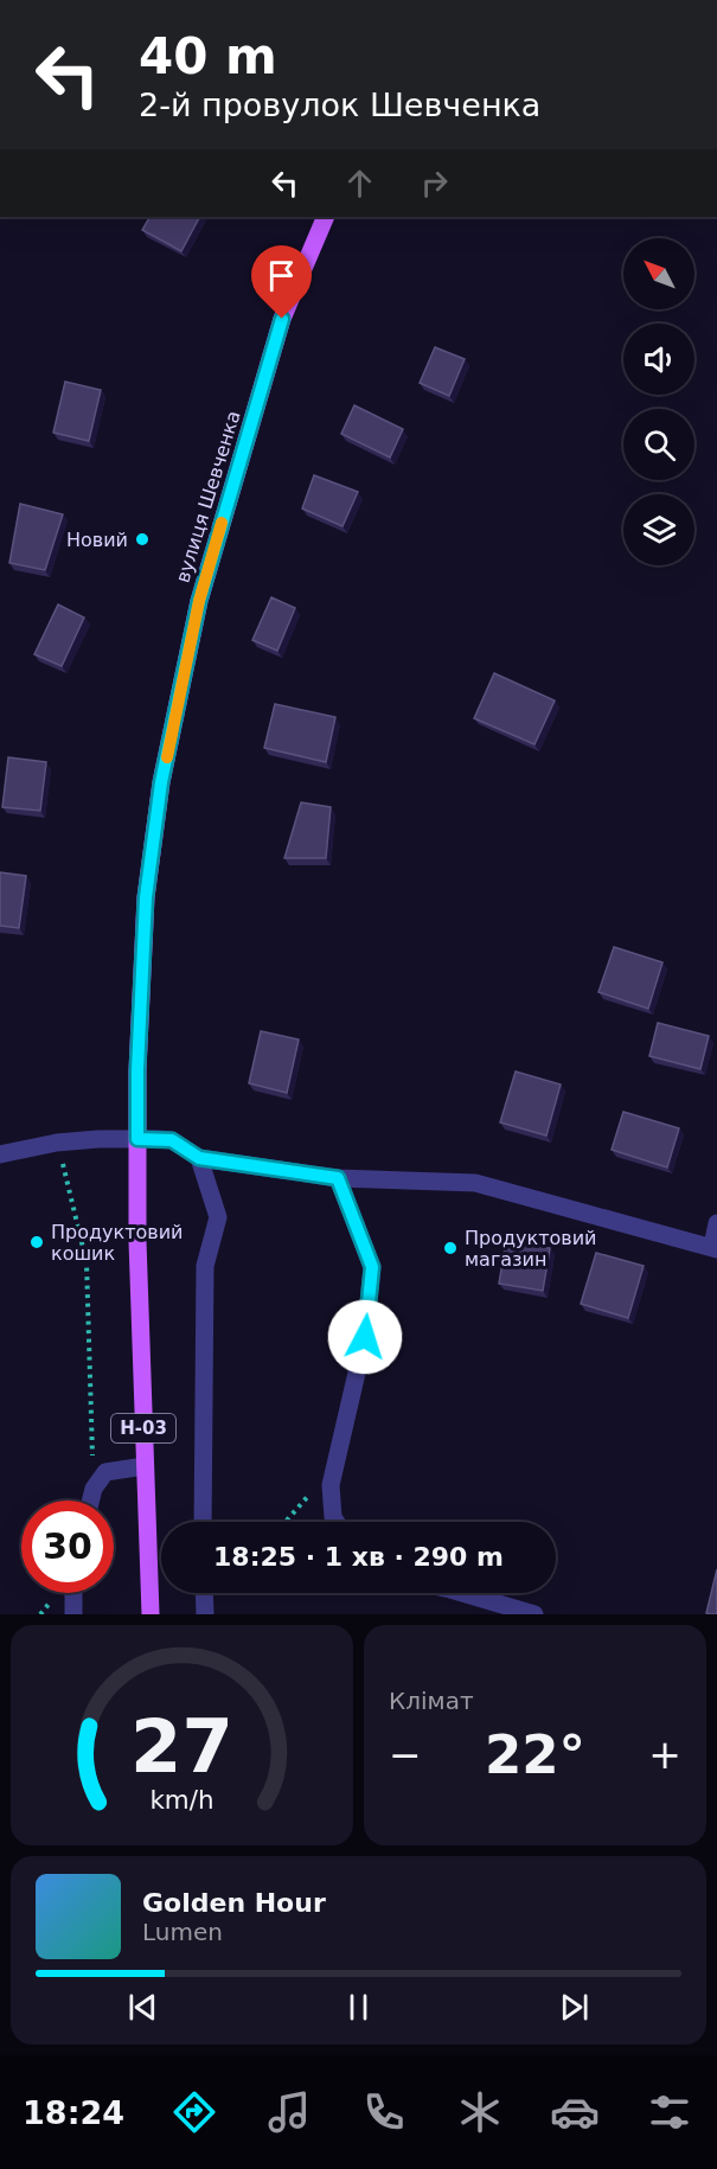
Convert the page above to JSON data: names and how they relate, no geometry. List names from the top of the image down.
{
  "streets": {
    "main road": ["вулиця Шевченка", "Н-03"]
  },
  "crossings": [
    ["вулиця Шевченка", "Н-03"]
  ],
  "places": ["Новий", "Продуктовий кошик", "Продуктовий магазин"],
  "north": "top left",
  "page": {
    "turn": ["40 m", "2-й провулок Шевченка"],
    "limit": "30",
    "trip": "18:25 · 1 хв · 290 m",
    "tile": "Клімат",
    "heat": ["−", "22°", "+"],
    "song": ["Golden Hour", "Lumen"],
    "tabs": "18:24",
    "gauge": ["27", "km/h"]
  }
}
